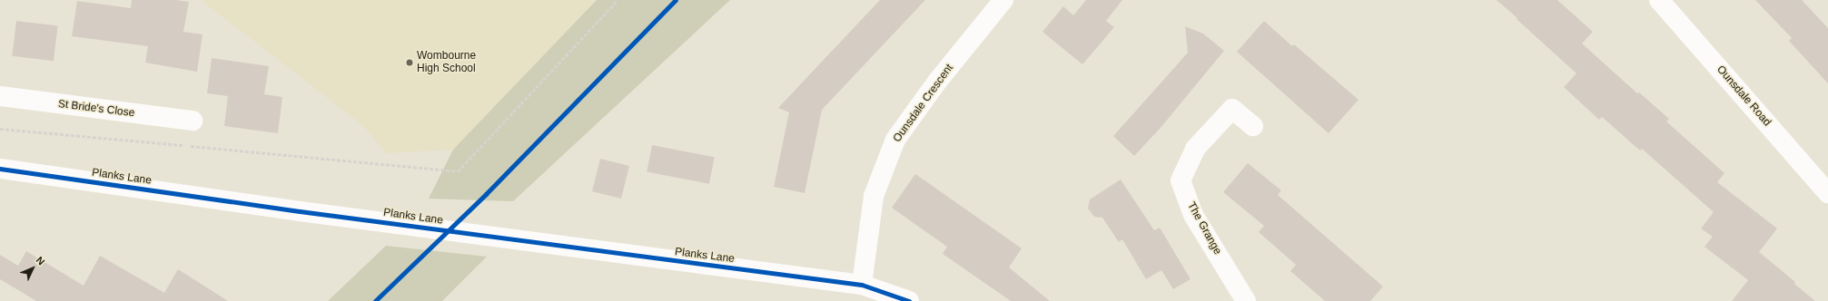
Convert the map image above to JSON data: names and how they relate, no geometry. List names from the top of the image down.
{
  "streets": {
    "street": [
      "Ounsdale Road",
      "Ounsdale Crescent",
      "St Bride's Close",
      "Planks Lane",
      "The Grange"
    ]
  },
  "crossings": [
    ["Ounsdale Crescent", "Planks Lane"]
  ],
  "places": ["Wombourne High School"],
  "north": "top right"
}
